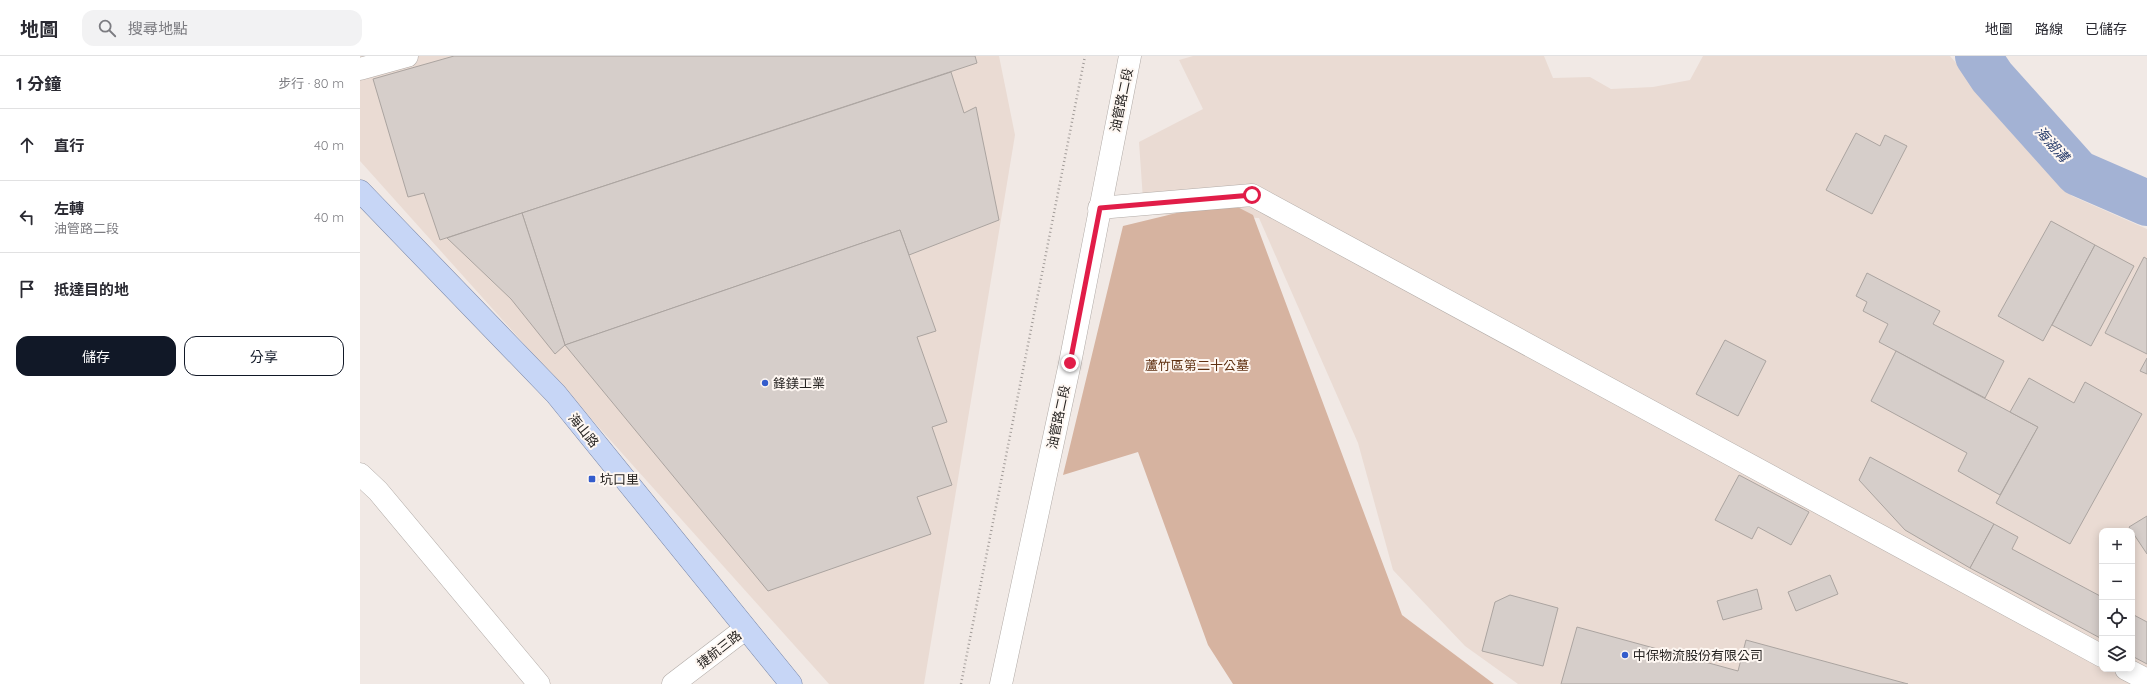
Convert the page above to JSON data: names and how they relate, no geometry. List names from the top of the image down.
{
  "streets": {
    "main road": ["海山路"],
    "street": ["油管路二段", "捷航三路"]
  },
  "crossings": [
    ["海山路", "捷航三路"]
  ],
  "water": ["海湖溝"],
  "parks": ["蘆竹區第二十公墓"],
  "places": {
    "other": ["鋒鎂工業", "中保物流股份有限公司"],
    "transit": ["坑口里"]
  },
  "page": {
    "header": "地圖",
    "search": "搜尋地點",
    "nav": ["地圖", "路線", "已儲存"],
    "heading": ["1 分鐘", "步行 · 80 m"],
    "list": [
      ["直行", "40 m"],
      ["左轉", "油管路二段", "40 m"],
      "抵達目的地"
    ],
    "buttons": ["儲存", "分享"],
    "map_buttons": ["+", "−"]
  }
}
